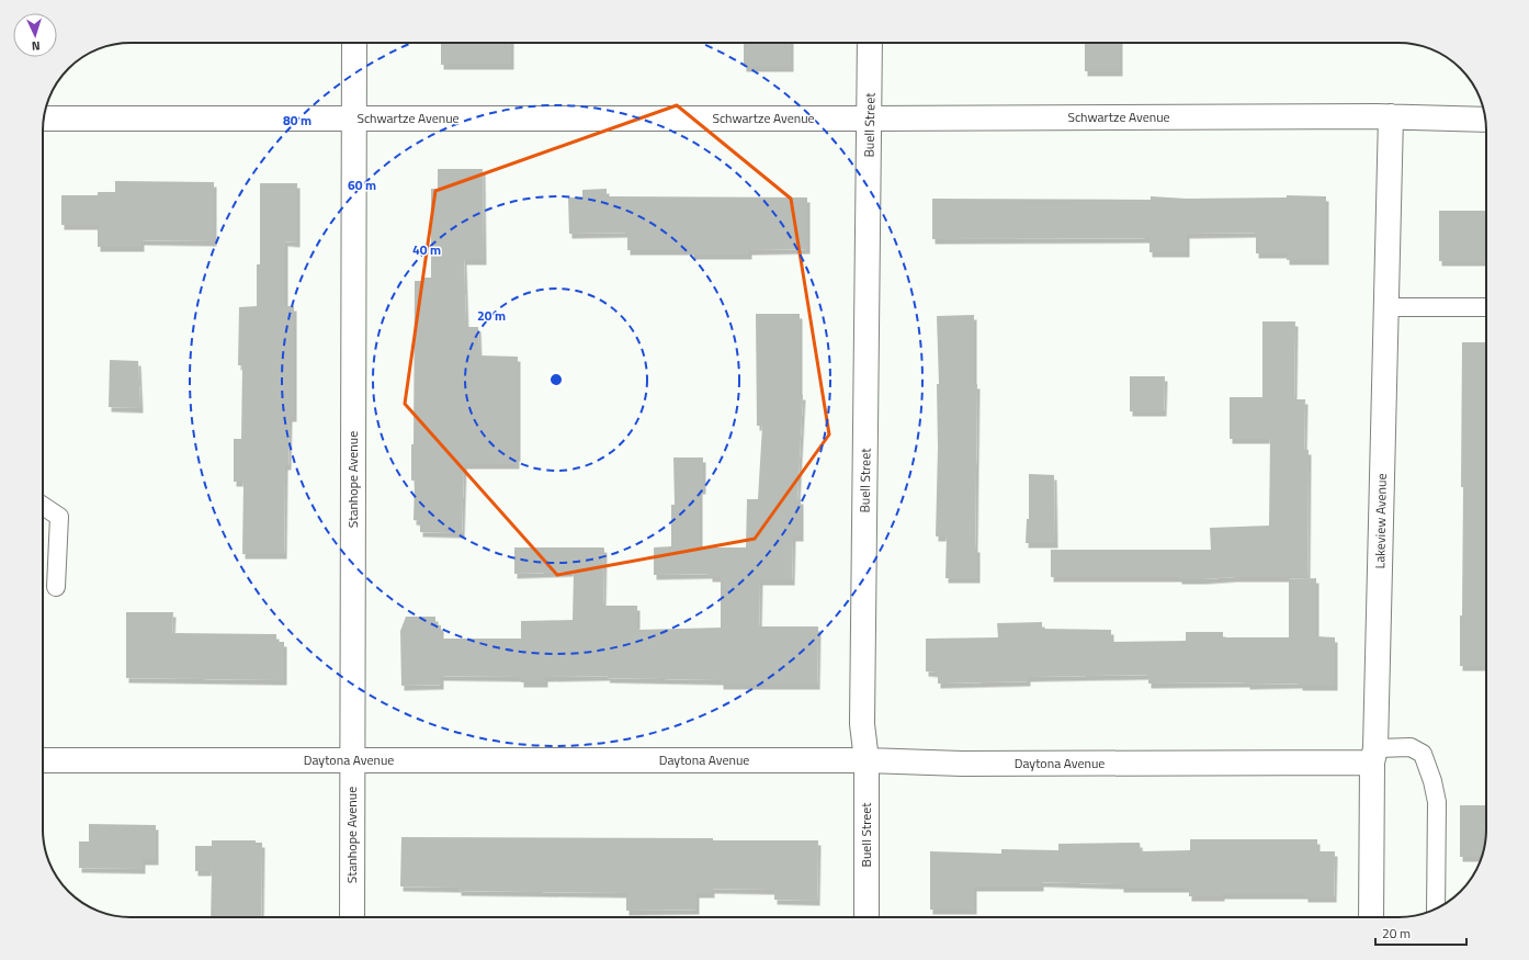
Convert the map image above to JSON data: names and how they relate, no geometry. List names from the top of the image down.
{
  "streets": {
    "street": [
      "Schwartze Avenue",
      "Buell Street",
      "Stanhope Avenue",
      "Lakeview Avenue",
      "Daytona Avenue"
    ]
  },
  "crossings": [
    ["Schwartze Avenue", "Buell Street"],
    ["Schwartze Avenue", "Stanhope Avenue"],
    ["Schwartze Avenue", "Lakeview Avenue"],
    ["Buell Street", "Daytona Avenue"],
    ["Stanhope Avenue", "Daytona Avenue"],
    ["Lakeview Avenue", "Daytona Avenue"]
  ],
  "scale_bar": "20 m",
  "north": "bottom",
  "rings": [
    "80 m",
    "60 m",
    "40 m",
    "20 m"
  ]
}
